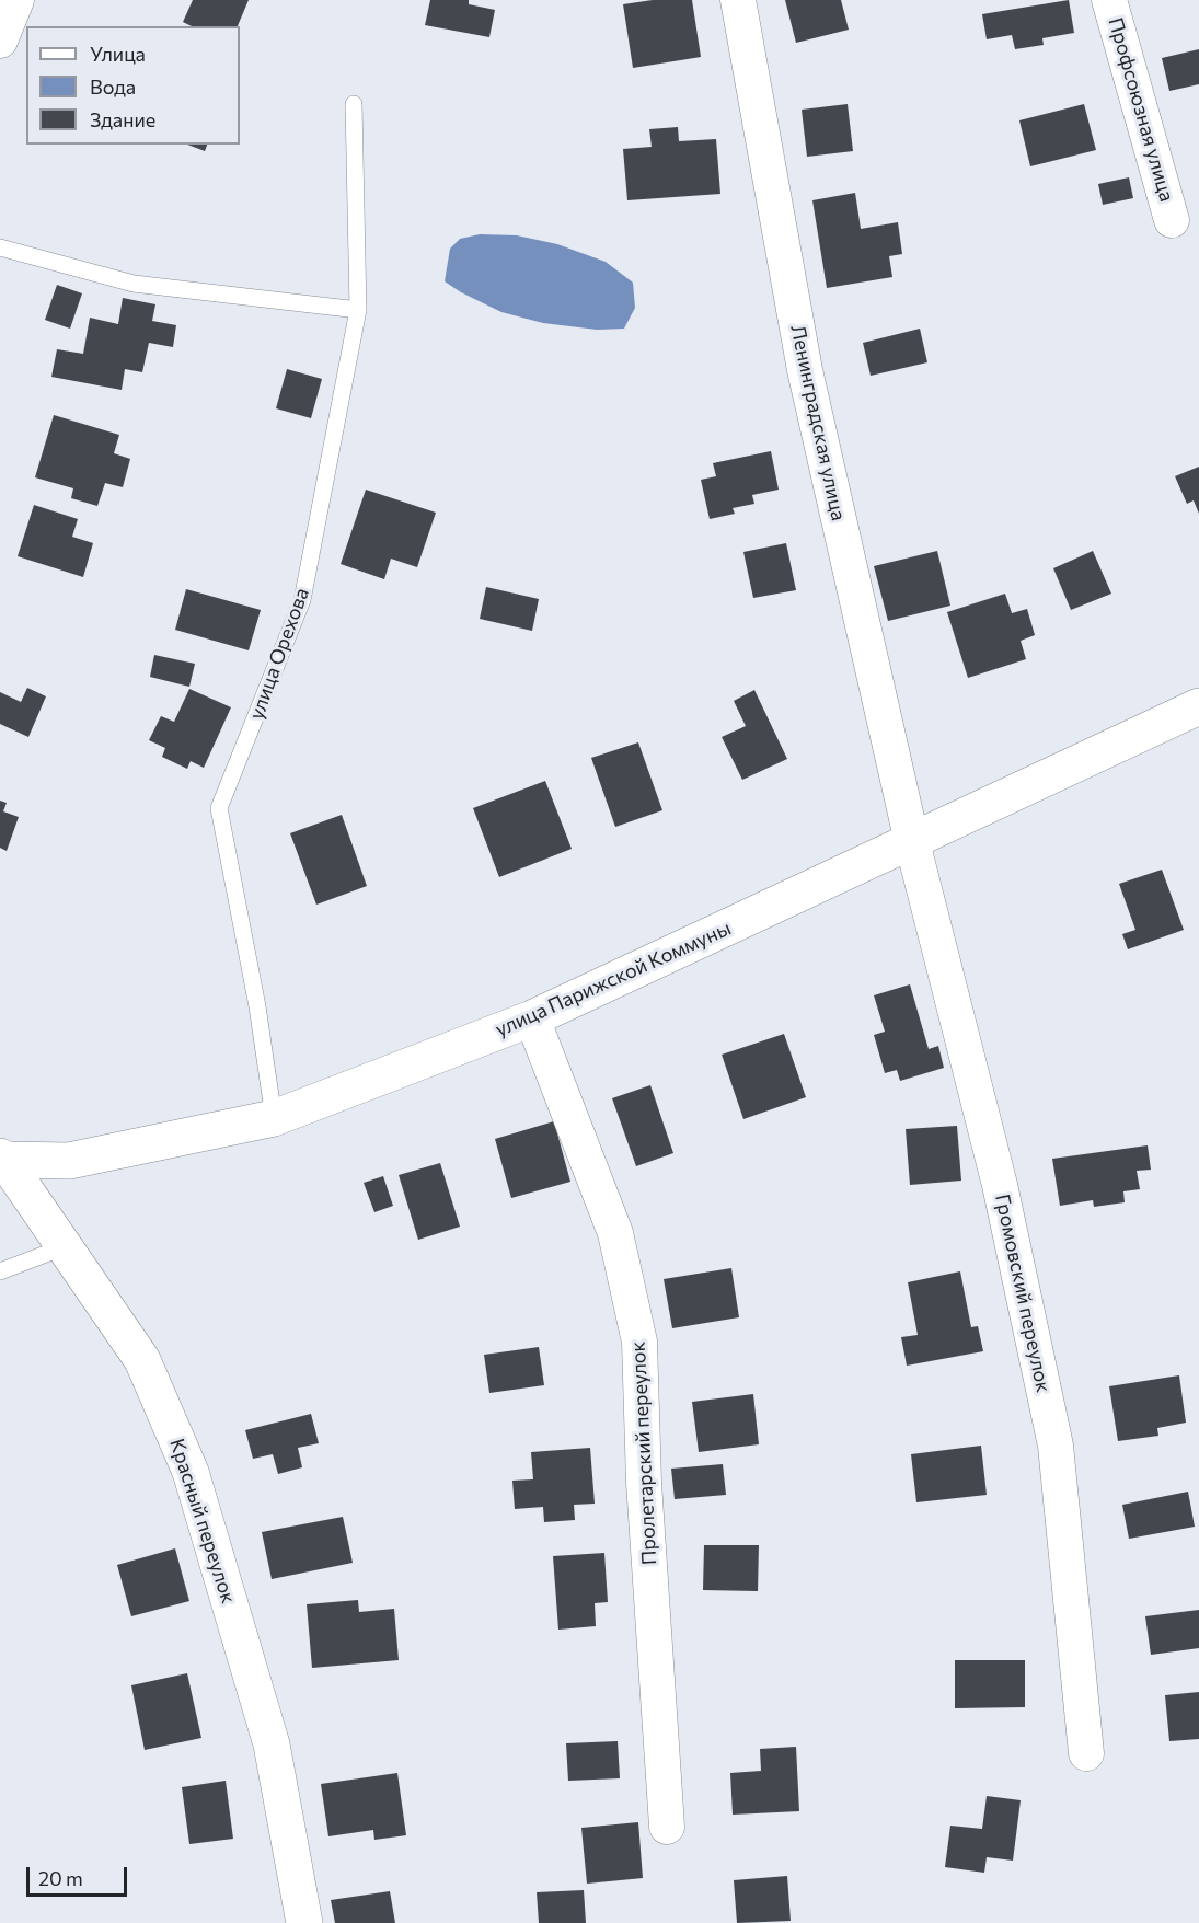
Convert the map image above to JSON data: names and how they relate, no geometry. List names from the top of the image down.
{
  "streets": {
    "street": [
      "Профсоюзная улица",
      "Ленинградская улица",
      "улица Парижской Коммуны",
      "Громовский переулок",
      "Пролетарский переулок",
      "Красный переулок"
    ],
    "lane": ["улица Орехова"]
  },
  "crossings": [
    ["Ленинградская улица", "улица Парижской Коммуны"],
    ["Ленинградская улица", "Громовский переулок"],
    ["улица Орехова", "улица Парижской Коммуны"],
    ["улица Парижской Коммуны", "Громовский переулок"],
    ["улица Парижской Коммуны", "Пролетарский переулок"],
    ["улица Парижской Коммуны", "Красный переулок"]
  ],
  "legend": ["Улица", "Вода", "Здание"],
  "scale_bar": "20 m"
}
